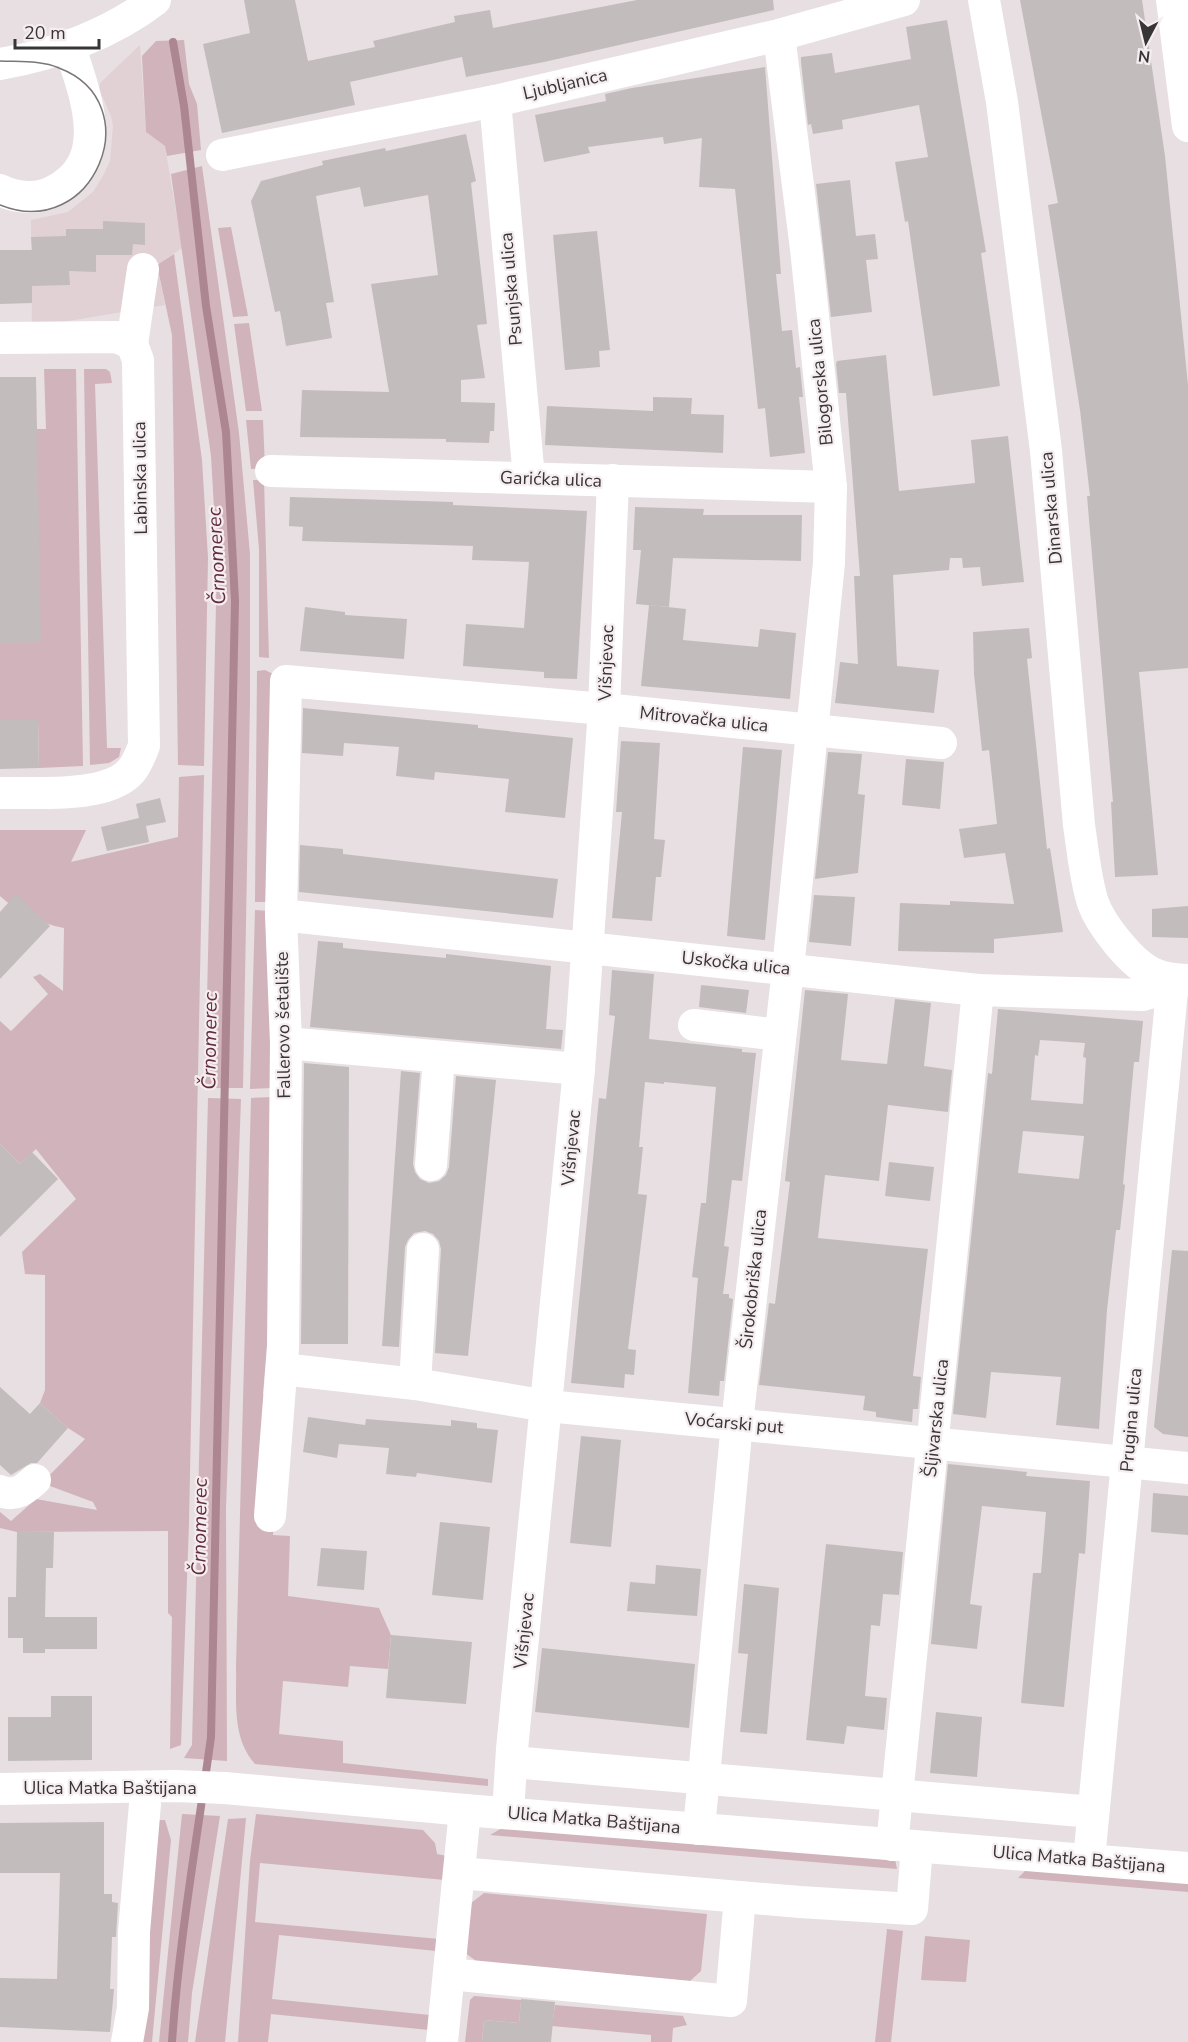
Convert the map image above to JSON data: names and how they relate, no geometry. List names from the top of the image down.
{
  "streets": {
    "street": [
      "Ljubljanica",
      "Psunjska ulica",
      "Bilogorska ulica",
      "Labinska ulica",
      "Garićka ulica",
      "Dinarska ulica",
      "Višnjevac",
      "Mitrovačka ulica",
      "Uskočka ulica",
      "Fallerovo šetalište",
      "Širokobriška ulica",
      "Šljivarska ulica",
      "Prugina ulica",
      "Voćarski put",
      "Ulica Matka Baštijana"
    ]
  },
  "crossings": [
    ["Ljubljanica", "Psunjska ulica"],
    ["Ljubljanica", "Bilogorska ulica"],
    ["Psunjska ulica", "Garićka ulica"],
    ["Bilogorska ulica", "Garićka ulica"],
    ["Bilogorska ulica", "Mitrovačka ulica"],
    ["Bilogorska ulica", "Širokobriška ulica"],
    ["Garićka ulica", "Višnjevac"],
    ["Dinarska ulica", "Uskočka ulica"],
    ["Dinarska ulica", "Prugina ulica"],
    ["Višnjevac", "Mitrovačka ulica"],
    ["Višnjevac", "Uskočka ulica"],
    ["Višnjevac", "Voćarski put"],
    ["Višnjevac", "Ulica Matka Baštijana"],
    ["Mitrovačka ulica", "Fallerovo šetalište"],
    ["Mitrovačka ulica", "Širokobriška ulica"],
    ["Uskočka ulica", "Fallerovo šetalište"],
    ["Uskočka ulica", "Širokobriška ulica"],
    ["Uskočka ulica", "Šljivarska ulica"],
    ["Uskočka ulica", "Prugina ulica"],
    ["Fallerovo šetalište", "Voćarski put"],
    ["Širokobriška ulica", "Voćarski put"],
    ["Širokobriška ulica", "Ulica Matka Baštijana"],
    ["Šljivarska ulica", "Voćarski put"],
    ["Šljivarska ulica", "Ulica Matka Baštijana"],
    ["Prugina ulica", "Voćarski put"],
    ["Prugina ulica", "Ulica Matka Baštijana"]
  ],
  "water": ["Črnomerec"],
  "scale_bar": "20 m",
  "north": "bottom"
}
